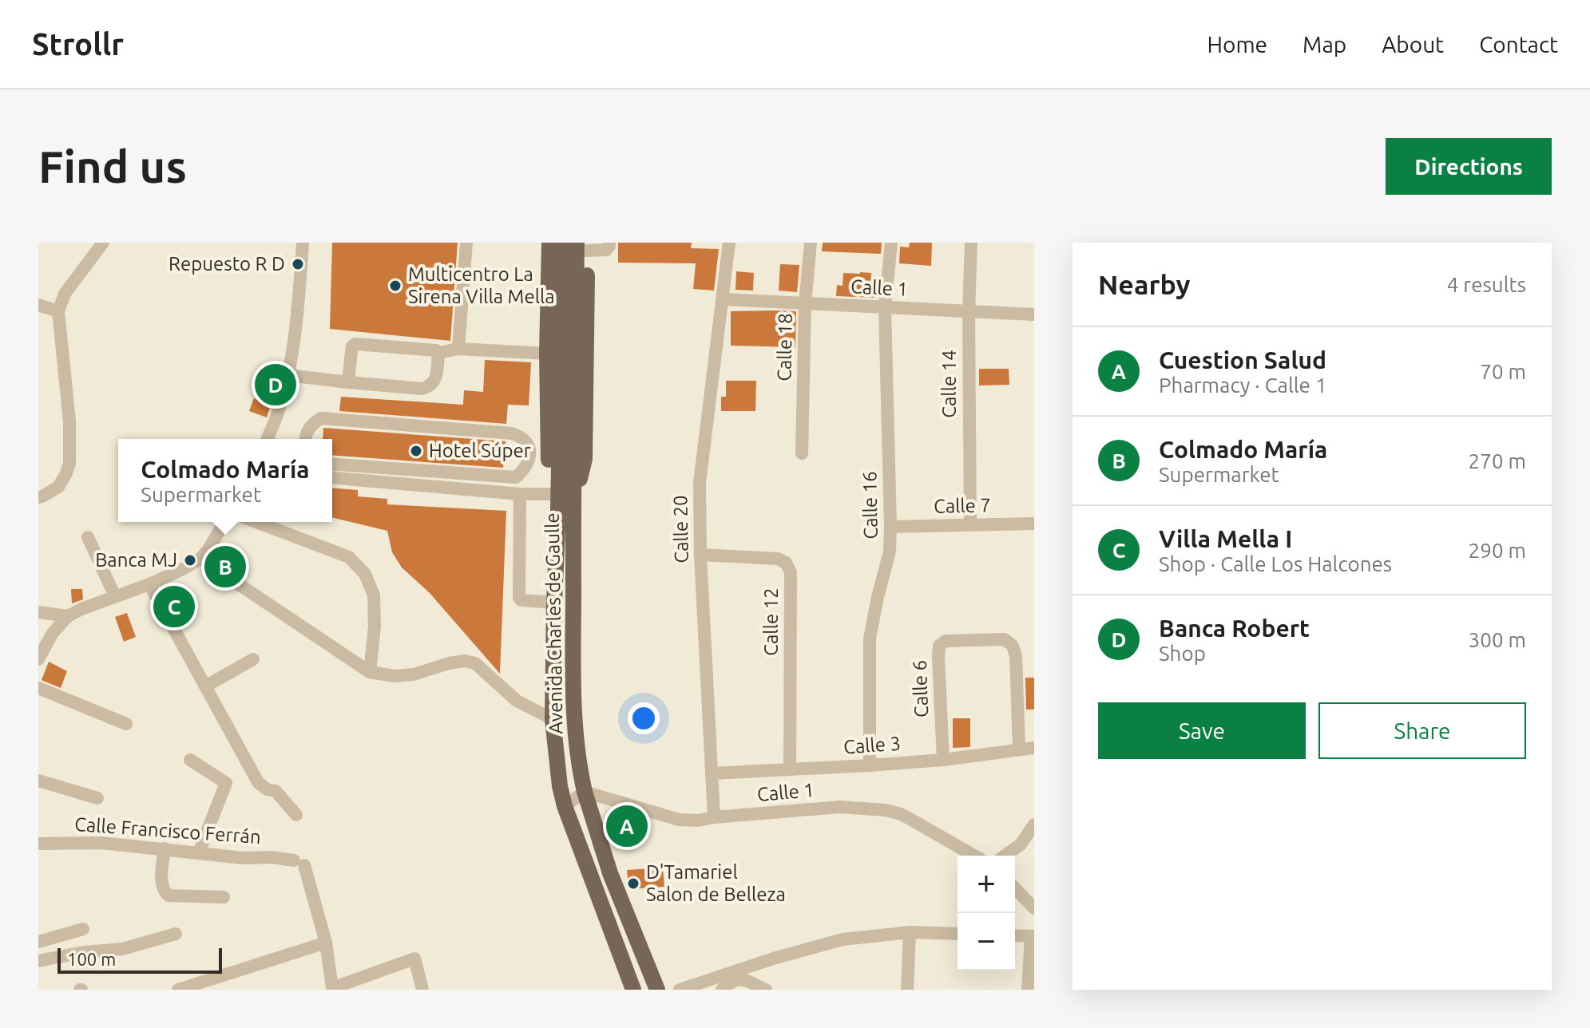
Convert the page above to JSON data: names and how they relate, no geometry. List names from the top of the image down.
{
  "streets": {
    "main road": ["Avenida Charles de Gaulle"],
    "street": [
      "Calle 1",
      "Calle 18",
      "Calle 14",
      "Calle 16",
      "Calle 7",
      "Calle 20",
      "Calle 12",
      "Calle 6",
      "Calle 3",
      "Calle Francisco Ferrán"
    ]
  },
  "crossings": [
    ["Calle 1", "Calle 18"],
    ["Calle 1", "Calle 14"],
    ["Calle 1", "Calle 16"],
    ["Calle 1", "Calle 20"],
    ["Calle 1", "Avenida Charles de Gaulle"],
    ["Calle 14", "Calle 7"],
    ["Calle 16", "Calle 7"],
    ["Calle 16", "Calle 3"],
    ["Calle 20", "Calle 12"],
    ["Calle 20", "Calle 3"],
    ["Calle 12", "Calle 3"],
    ["Calle 6", "Calle 3"]
  ],
  "places": [
    "Repuesto R D",
    "Multicentro La Sirena Villa Mella",
    "Hotel Súper",
    "Banca MJ",
    "D'Tamariel Salon de Belleza"
  ],
  "scale_bar": "100 m",
  "page": {
    "header": "Strollr",
    "nav": [
      "Home",
      "Map",
      "About",
      "Contact"
    ],
    "buttons": [
      "Directions",
      ["Save", "Share"]
    ],
    "title": "Find us",
    "heading": ["Nearby", "4 results"],
    "list": [
      {
        "mark": "A",
        "name": "Cuestion Salud",
        "note": "Pharmacy · Calle 1",
        "value": "70 m"
      },
      {
        "mark": "B",
        "name": "Colmado María",
        "note": "Supermarket",
        "value": "270 m"
      },
      {
        "mark": "C",
        "name": "Villa Mella I",
        "note": "Shop · Calle Los Halcones",
        "value": "290 m"
      },
      {
        "mark": "D",
        "name": "Banca Robert",
        "note": "Shop",
        "value": "300 m"
      }
    ],
    "pins": [
      "D",
      "B",
      "C",
      "A"
    ],
    "popup": ["Colmado María", "Supermarket"],
    "map_buttons": ["+", "−"],
    "scale": "100 m"
  }
}
